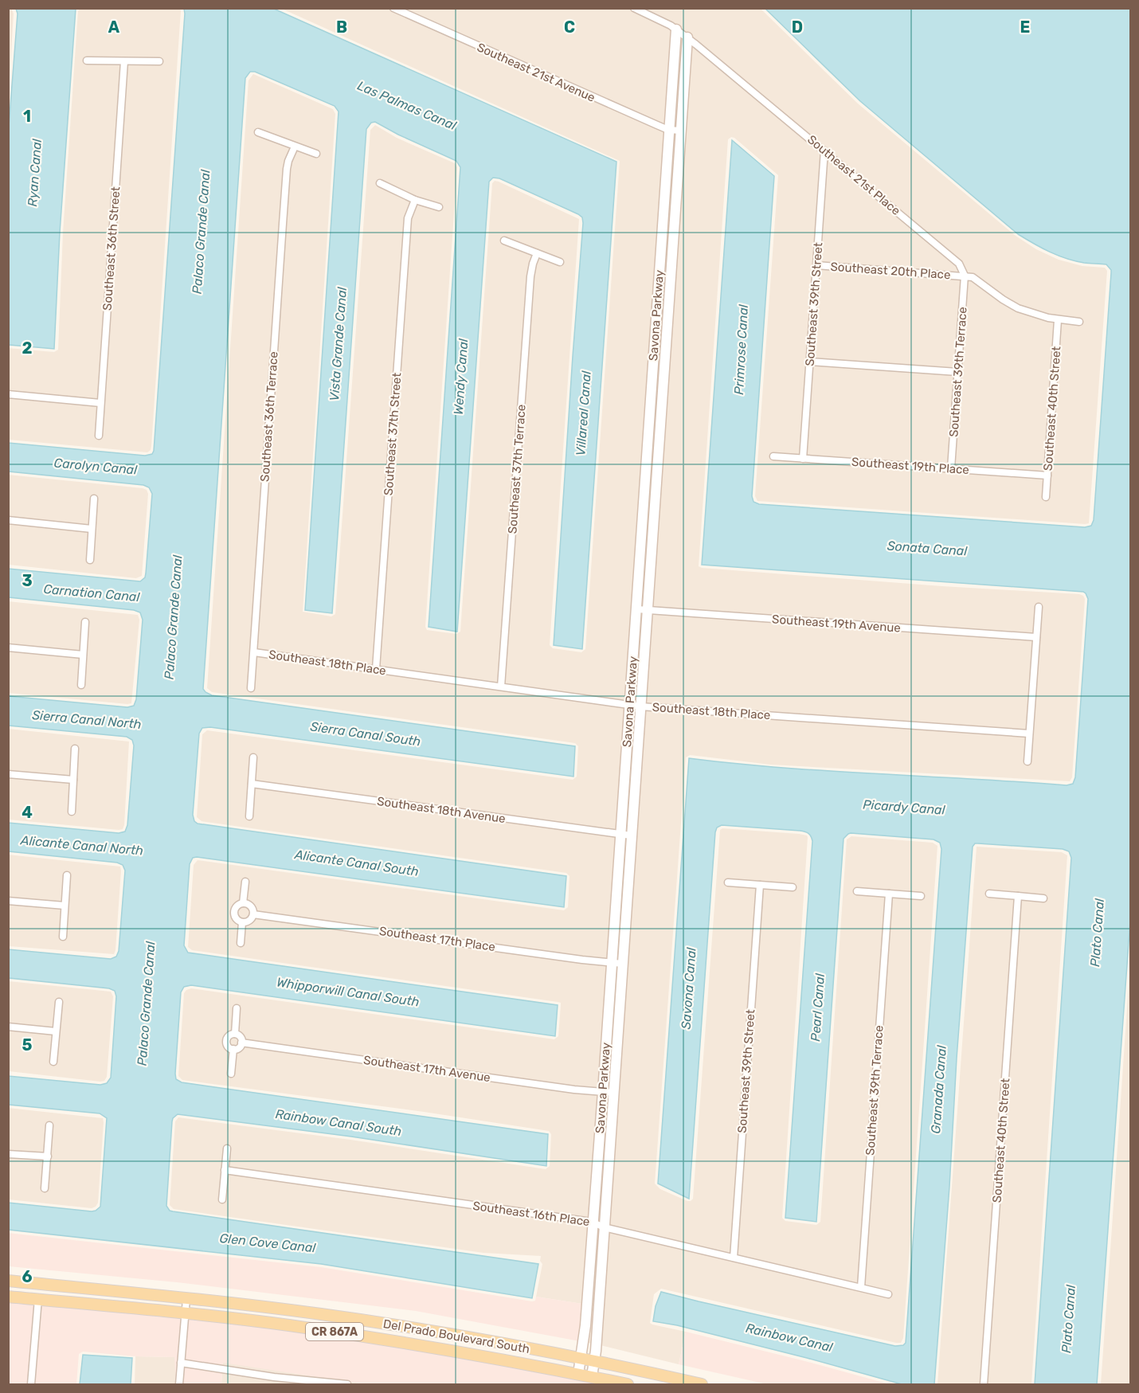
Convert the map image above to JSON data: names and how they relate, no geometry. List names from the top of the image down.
{
  "streets": {
    "main road": ["CR 867A", "Del Prado Boulevard South"],
    "street": [
      "Southeast 21st Avenue",
      "Southeast 21st Place",
      "Southeast 36th Street",
      "Southeast 20th Place",
      "Southeast 39th Street",
      "Savona Parkway",
      "Southeast 39th Terrace",
      "Southeast 40th Street",
      "Southeast 36th Terrace",
      "Southeast 37th Street",
      "Southeast 19th Place",
      "Southeast 37th Terrace",
      "Southeast 19th Avenue",
      "Southeast 18th Place",
      "Southeast 18th Avenue",
      "Southeast 17th Place",
      "Southeast 17th Avenue",
      "Southeast 16th Place"
    ]
  },
  "crossings": [
    ["Southeast 21st Avenue", "Savona Parkway"],
    ["Southeast 21st Place", "Southeast 20th Place"],
    ["Southeast 21st Place", "Southeast 39th Street"],
    ["Southeast 21st Place", "Savona Parkway"],
    ["Southeast 21st Place", "Southeast 39th Terrace"],
    ["Southeast 21st Place", "Southeast 40th Street"],
    ["Southeast 20th Place", "Southeast 39th Street"],
    ["Southeast 20th Place", "Southeast 39th Terrace"],
    ["Southeast 39th Street", "Southeast 19th Place"],
    ["Southeast 39th Street", "Southeast 16th Place"],
    ["Savona Parkway", "Southeast 19th Avenue"],
    ["Savona Parkway", "Southeast 18th Place"],
    ["Savona Parkway", "Southeast 18th Avenue"],
    ["Savona Parkway", "Southeast 17th Place"],
    ["Savona Parkway", "Southeast 17th Avenue"],
    ["Savona Parkway", "Southeast 16th Place"],
    ["Savona Parkway", "Del Prado Boulevard South"],
    ["Southeast 39th Terrace", "Southeast 19th Place"],
    ["Southeast 39th Terrace", "Southeast 16th Place"],
    ["Southeast 40th Street", "Southeast 19th Place"],
    ["Southeast 36th Terrace", "Southeast 18th Place"],
    ["Southeast 37th Street", "Southeast 18th Place"],
    ["Southeast 37th Terrace", "Southeast 18th Place"]
  ],
  "water": [
    "Las Palmas Canal",
    "Ryan Canal",
    "Palaco Grande Canal",
    "Vista Grande Canal",
    "Primrose Canal",
    "Wendy Canal",
    "Villareal Canal",
    "Carolyn Canal",
    "Sonata Canal",
    "Carnation Canal",
    "Sierra Canal North",
    "Sierra Canal South",
    "Picardy Canal",
    "Alicante Canal North",
    "Alicante Canal South",
    "Plato Canal",
    "Savona Canal",
    "Whipporwill Canal South",
    "Pearl Canal",
    "Granada Canal",
    "Rainbow Canal South",
    "Glen Cove Canal",
    "Rainbow Canal"
  ],
  "grid": {
    "columns": [
      "A",
      "B",
      "C",
      "D",
      "E"
    ],
    "rows": [
      "1",
      "2",
      "3",
      "4",
      "5",
      "6"
    ]
  }
}
